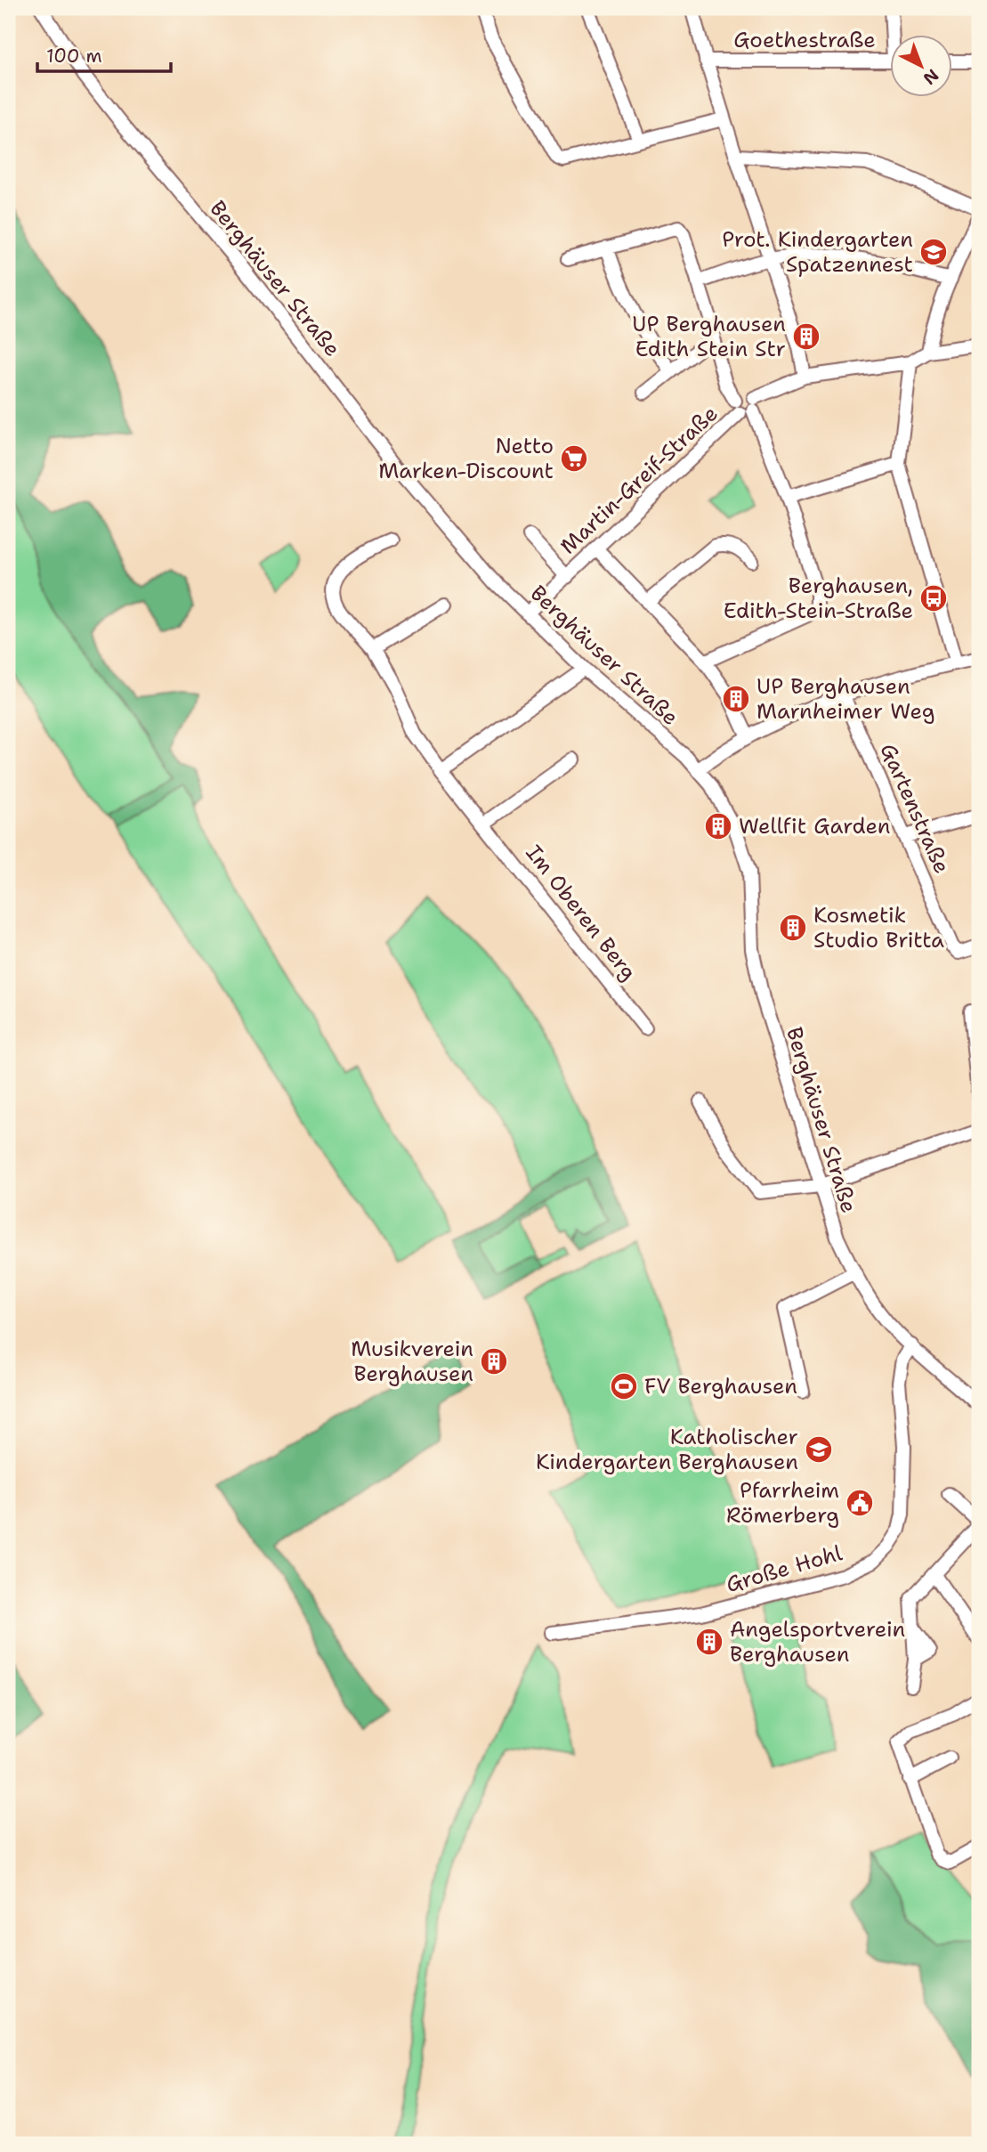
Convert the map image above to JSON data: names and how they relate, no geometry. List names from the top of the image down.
{
  "streets": {
    "street": [
      "Goethestraße",
      "Berghäuser Straße",
      "Martin-Greif-Straße",
      "Gartenstraße",
      "Im Oberen Berg",
      "Große Hohl"
    ]
  },
  "crossings": [
    ["Berghäuser Straße", "Martin-Greif-Straße"],
    ["Berghäuser Straße", "Große Hohl"]
  ],
  "places": {
    "school or university": ["Prot. Kindergarten Spatzennest", "Katholischer Kindergarten Berghausen"],
    "building": [
      "UP Berghausen Edith Stein Str",
      "UP Berghausen Marnheimer Weg",
      "Wellfit Garden",
      "Kosmetik Studio Britta",
      "Musikverein Berghausen",
      "Angelsportverein Berghausen"
    ],
    "supermarket": ["Netto Marken-Discount"],
    "bus stop": ["Berghausen, Edith-Stein-Straße"],
    "sports": ["FV Berghausen"],
    "public building": ["Pfarrheim Römerberg"]
  },
  "scale_bar": "100 m",
  "north": "bottom right"
}
